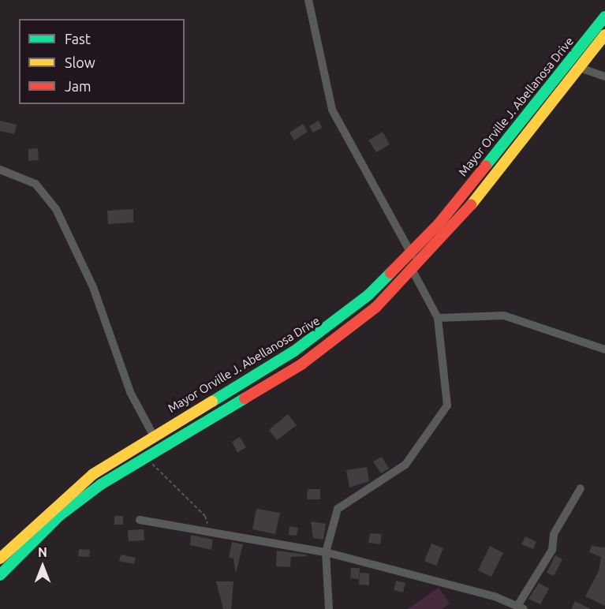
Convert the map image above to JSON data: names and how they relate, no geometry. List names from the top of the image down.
{
  "streets": {
    "main road": ["Mayor Orville J. Abellanosa Drive"]
  },
  "legend": ["Fast", "Slow", "Jam"],
  "north": "top"
}
